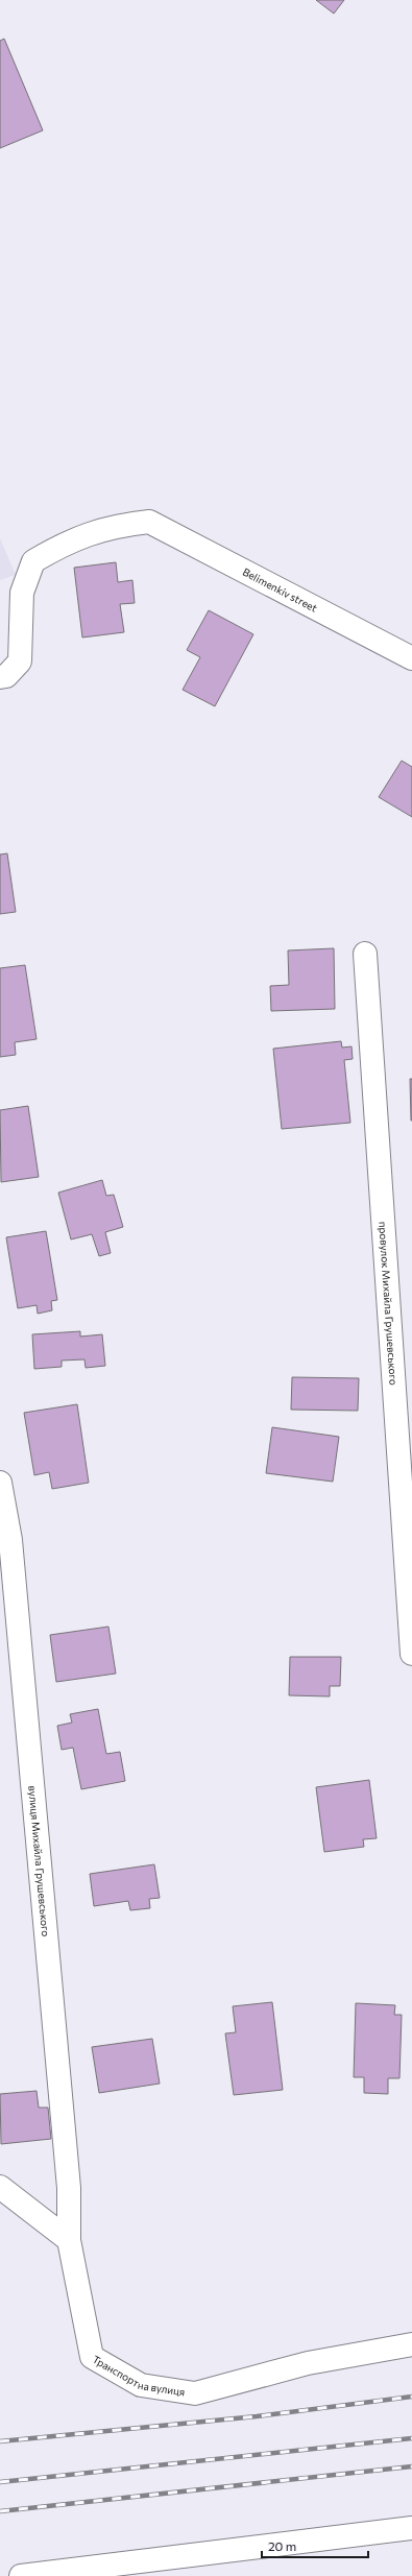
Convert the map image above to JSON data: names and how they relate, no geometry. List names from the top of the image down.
{
  "streets": {
    "street": [
      "Belimenkiv street",
      "провулок Михайла Грушевського",
      "вулиця Михайла Грушевського",
      "Транспортна вулиця"
    ]
  },
  "crossings": [
    ["вулиця Михайла Грушевського", "Транспортна вулиця"]
  ],
  "scale_bar": "20 m"
}
